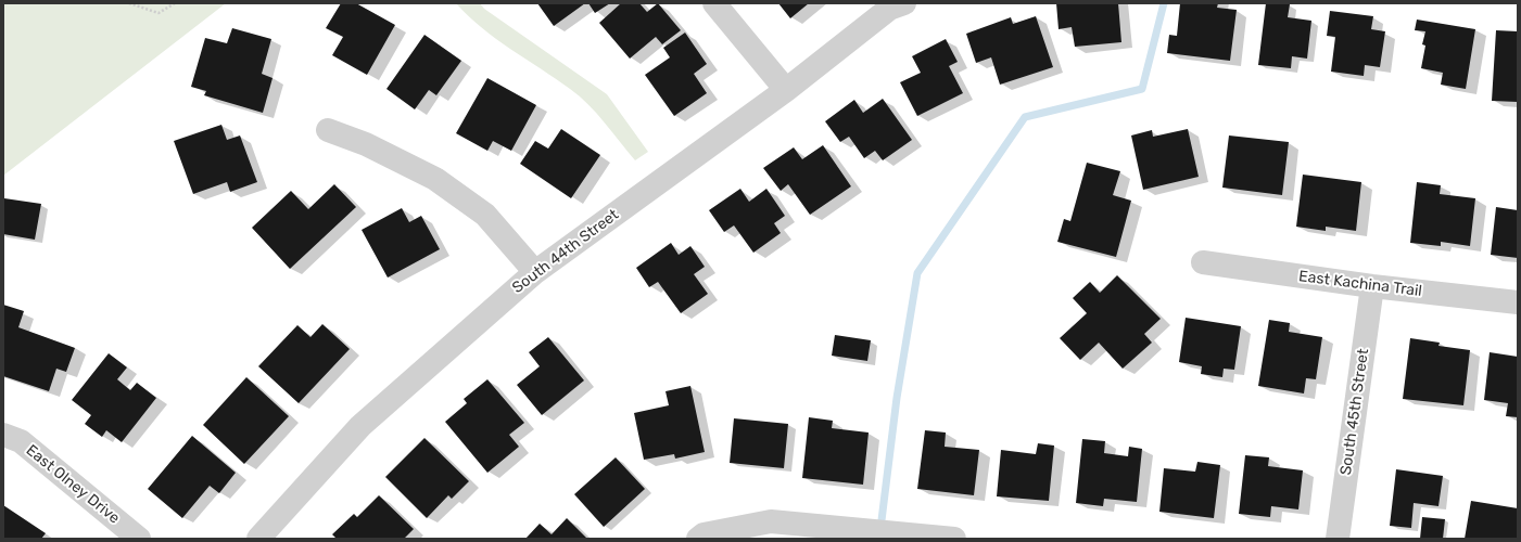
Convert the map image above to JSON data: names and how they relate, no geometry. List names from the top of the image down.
{
  "streets": {
    "street": [
      "South 44th Street",
      "East Kachina Trail",
      "South 45th Street",
      "East Olney Drive"
    ]
  },
  "crossings": [
    ["East Kachina Trail", "South 45th Street"]
  ]
}
